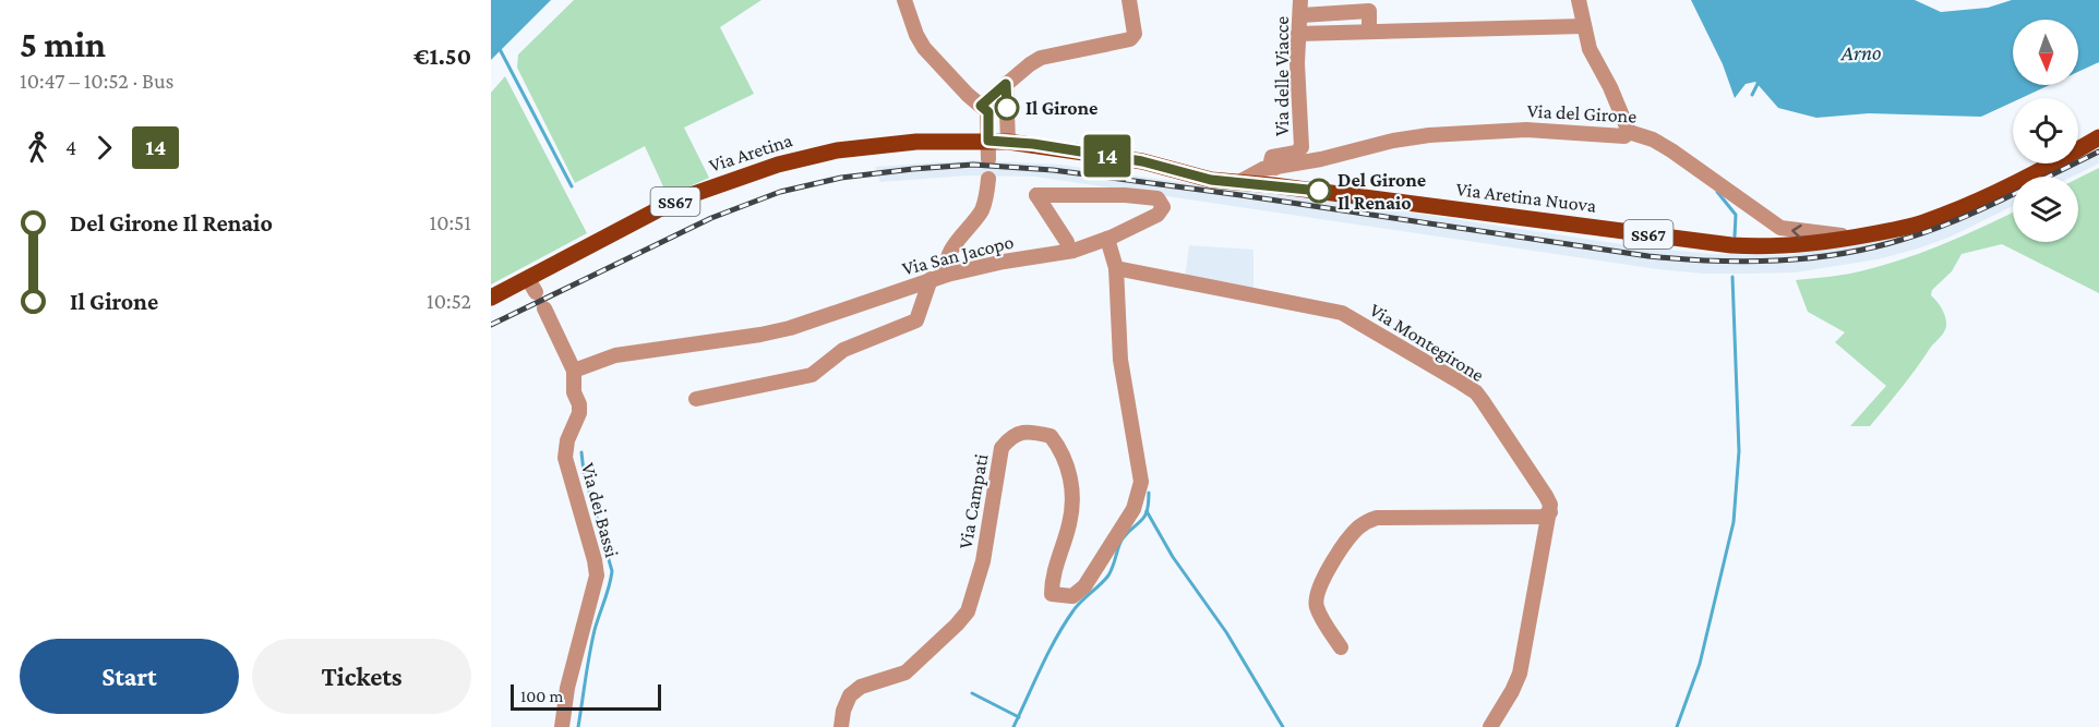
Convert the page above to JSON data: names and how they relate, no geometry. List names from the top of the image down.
{
  "streets": {
    "main road": ["Via Aretina", "Via Aretina Nuova", "SS67"],
    "street": [
      "Via delle Viacce",
      "Via del Girone",
      "Via San Jacopo",
      "Via Montegirone",
      "Via Campati",
      "Via dei Bassi"
    ]
  },
  "crossings": [
    ["Via delle Viacce", "Via del Girone"],
    ["Via del Girone", "Via Aretina Nuova"],
    ["Via Aretina", "Via Aretina Nuova"],
    ["Via San Jacopo", "Via Campati"],
    ["Via San Jacopo", "Via dei Bassi"],
    ["Via Montegirone", "Via Campati"]
  ],
  "one_way": ["Via del Girone"],
  "water": ["Arno"],
  "places": ["Il Girone", "Del Girone Il Renaio"],
  "lines": ["bus line 14"],
  "scale_bar": "100 m",
  "north": "bottom",
  "page": {
    "heading": ["5 min", "10:47 – 10:52 · Bus", "€1.50"],
    "on_map": "14",
    "legs": ["4", "14"],
    "list": [
      {
        "name": "Del Girone Il Renaio",
        "value": "10:51"
      },
      {
        "name": "Il Girone",
        "value": "10:52"
      }
    ],
    "buttons": ["Start", "Tickets"],
    "scale": "100 m"
  }
}
